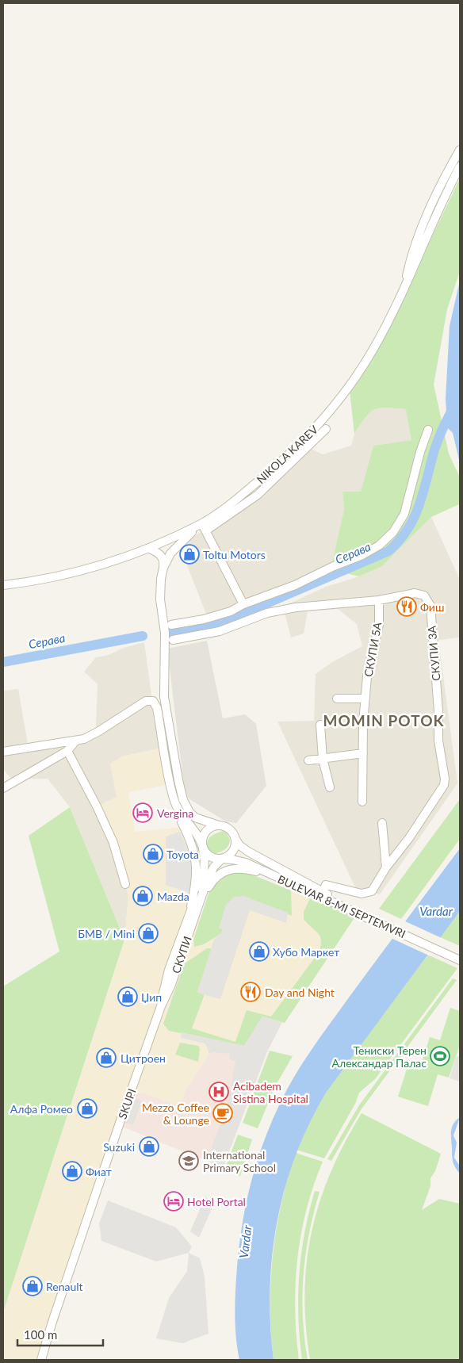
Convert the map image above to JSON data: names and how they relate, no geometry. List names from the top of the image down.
{
  "streets": {
    "street": [
      "NIKOLA KAREV",
      "СКУПИ 5А",
      "СКУПИ 3А",
      "BULEVAR 8-MI SEPTEMVRI",
      "СКУПИ",
      "SKUPI"
    ]
  },
  "crossings": [
    ["СКУПИ 5А", "СКУПИ 3А"],
    ["СКУПИ 3А", "BULEVAR 8-MI SEPTEMVRI"],
    ["BULEVAR 8-MI SEPTEMVRI", "SKUPI"],
    ["СКУПИ", "SKUPI"]
  ],
  "districts": ["MOMIN POTOK"],
  "water": ["Серава", "Vardar"],
  "places": {
    "shop": [
      "Toltu Motors",
      "Toyota",
      "Mazda",
      "БМВ / Mini",
      "Хубо Маркет",
      "Џип",
      "Цитроен",
      "Алфа Ромео",
      "Suzuki",
      "Фиат",
      "Renault"
    ],
    "restaurant": ["Фиш", "Day and Night"],
    "hotel": ["Vergina", "Hotel Portal"],
    "sports": ["Тениски Терен Александар Палас"],
    "hospital": ["Acibadem Sistina Hospital"],
    "cafe": ["Mezzo Coffee & Lounge"],
    "school or university": ["International Primary School"]
  },
  "scale_bar": "100 m"
}
